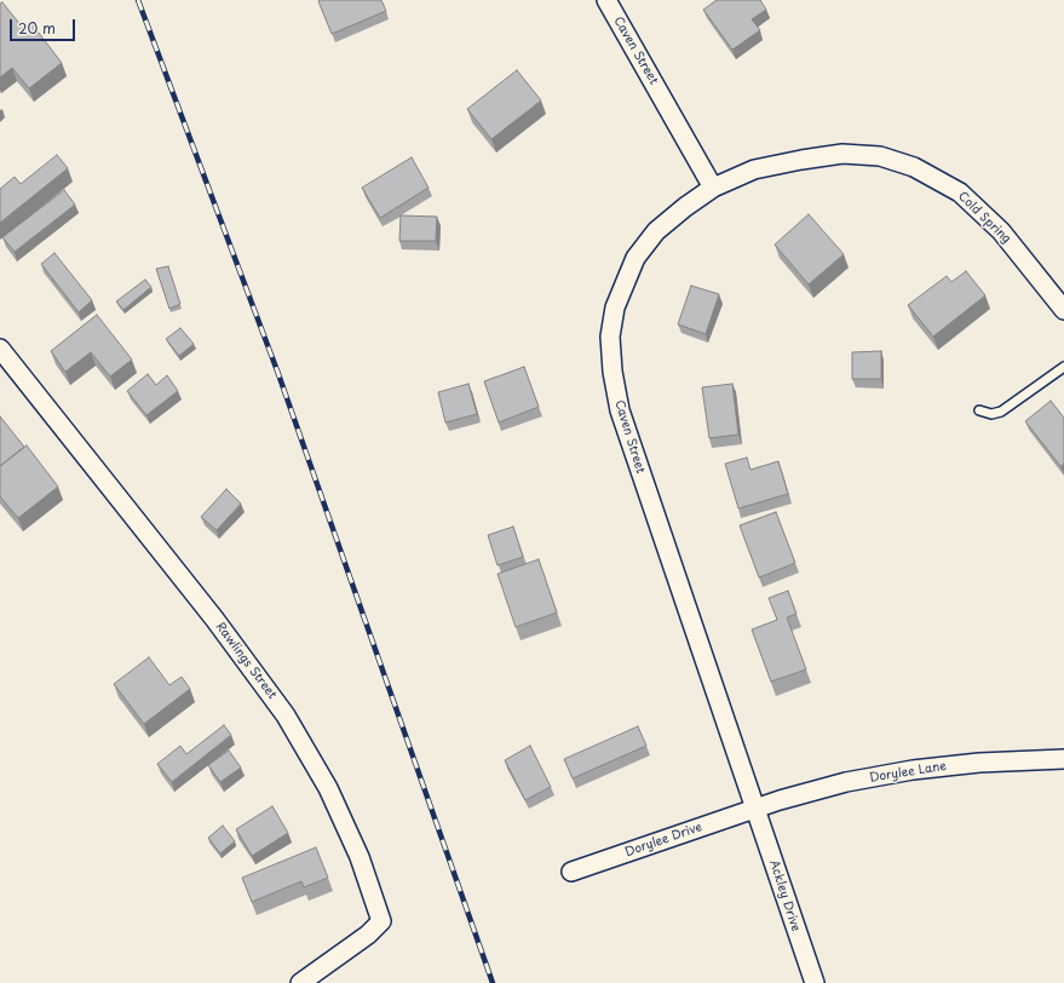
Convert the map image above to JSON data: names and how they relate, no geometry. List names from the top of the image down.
{
  "streets": {
    "street": [
      "Caven Street",
      "Cold Spring",
      "Rawlings Street",
      "Dorylee Lane",
      "Dorylee Drive",
      "Ackley Drive"
    ]
  },
  "crossings": [
    ["Caven Street", "Cold Spring"],
    ["Caven Street", "Dorylee Lane"],
    ["Caven Street", "Dorylee Drive"],
    ["Caven Street", "Ackley Drive"],
    ["Dorylee Lane", "Dorylee Drive"],
    ["Dorylee Lane", "Ackley Drive"],
    ["Dorylee Drive", "Ackley Drive"]
  ],
  "scale_bar": "20 m"
}
